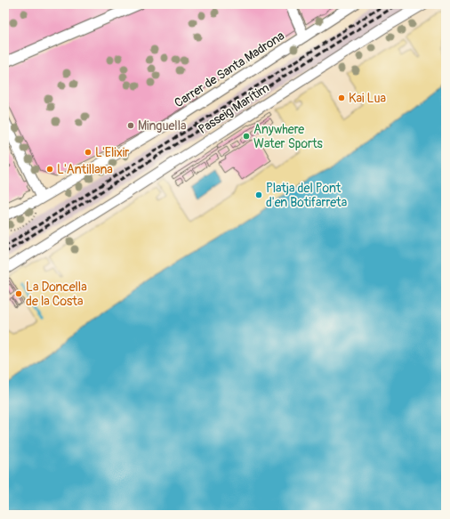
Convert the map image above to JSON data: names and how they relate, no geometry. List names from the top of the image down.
{
  "streets": {
    "street": ["Carrer de Santa Madrona", "Passeig Marítim"]
  },
  "places": [
    "Kai Lua",
    "Minguella",
    "Anywhere Water Sports",
    "L'Elixir",
    "L'Antillana",
    "Platja del Pont d'en Botifarreta",
    "La Doncella de la Costa"
  ]
}
